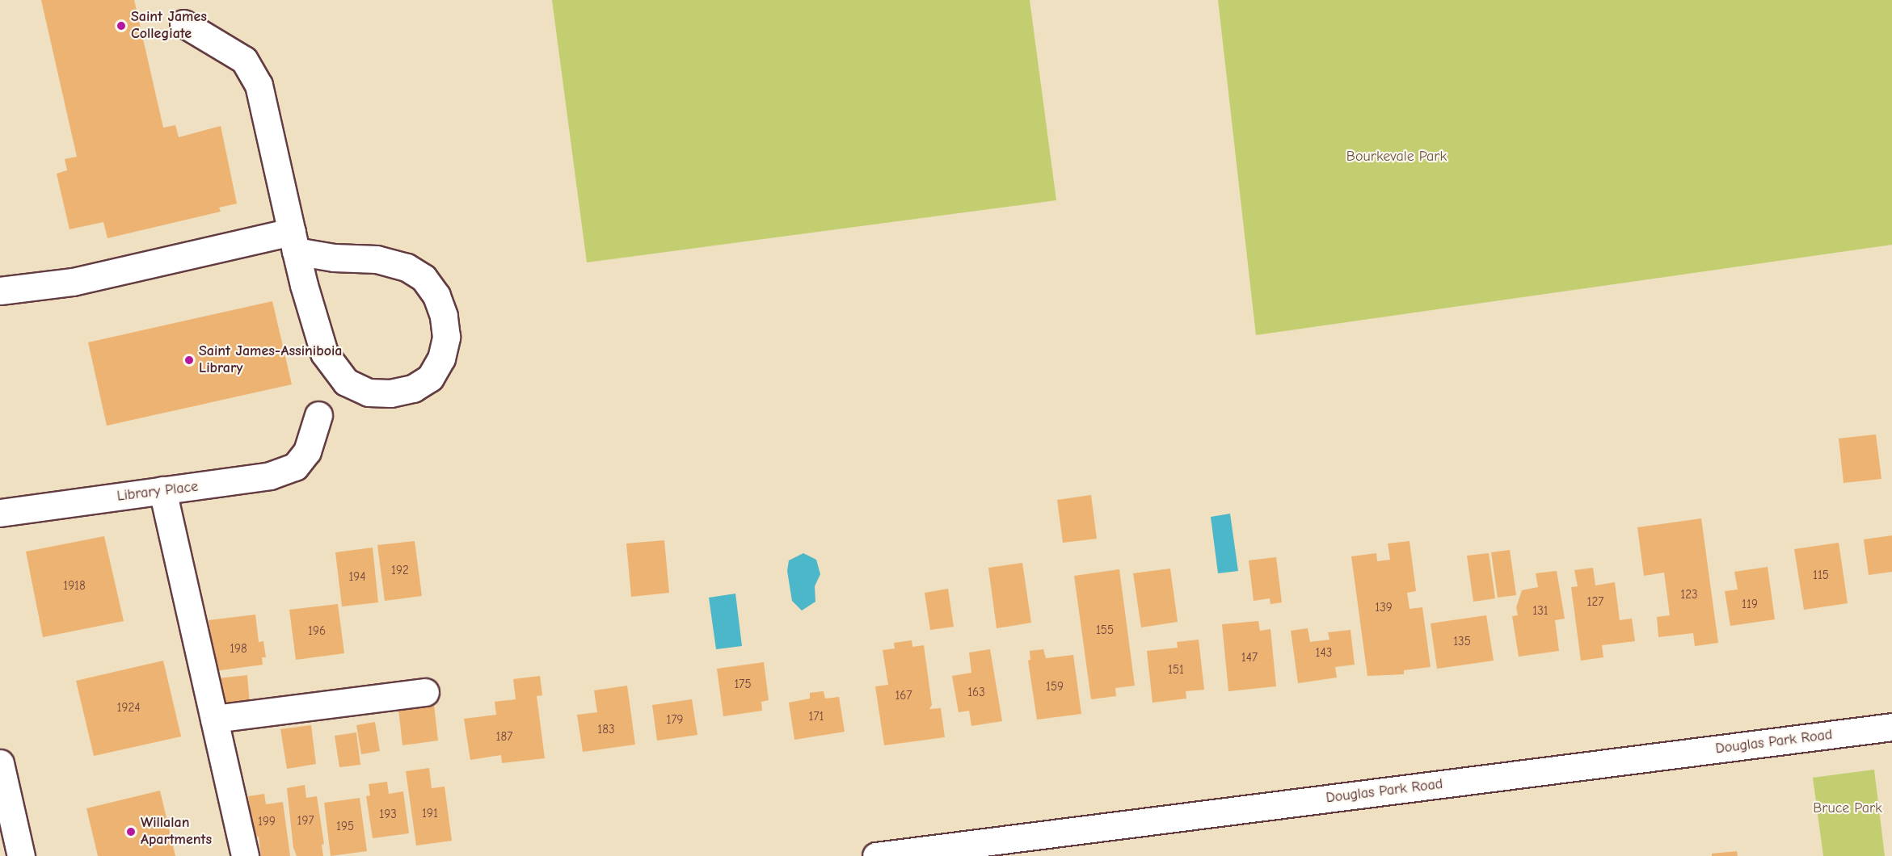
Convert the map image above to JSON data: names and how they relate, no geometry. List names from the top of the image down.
{
  "streets": {
    "main road": ["Library Place", "Douglas Park Road"]
  },
  "parks": ["Bourkevale Park", "Bruce Park"],
  "places": ["Saint James Collegiate", "Saint James-Assiniboia Library", "Willalan Apartments"],
  "house_numbers": [
    "192",
    "115",
    "194",
    "1918",
    "123",
    "127",
    "119",
    "139",
    "131",
    "155",
    "196",
    "135",
    "198",
    "143",
    "147",
    "151",
    "175",
    "159",
    "163",
    "167",
    "1924",
    "171",
    "179",
    "183",
    "187",
    "191",
    "193",
    "197",
    "199",
    "195"
  ]
}
